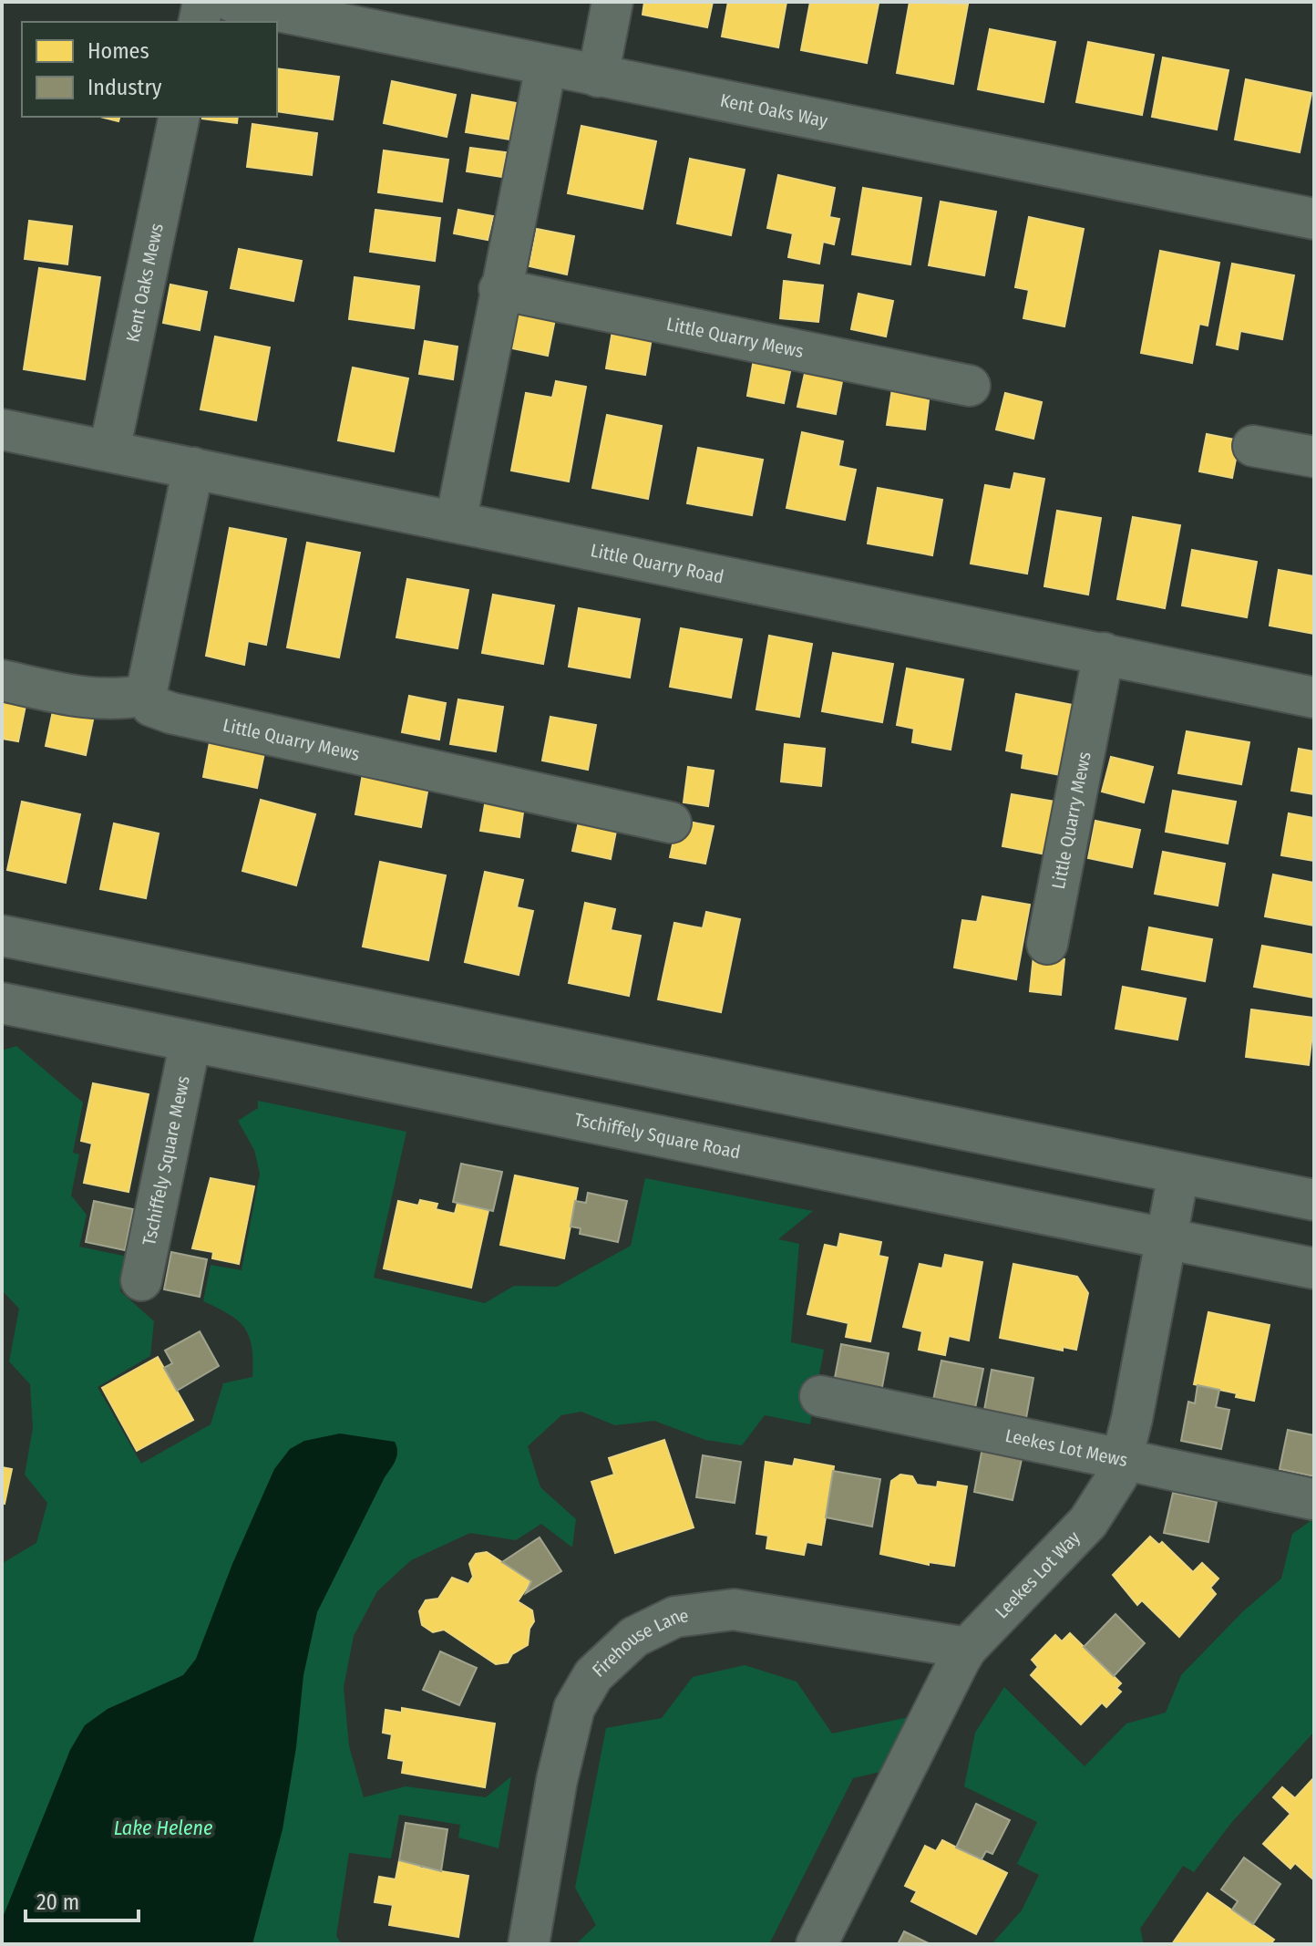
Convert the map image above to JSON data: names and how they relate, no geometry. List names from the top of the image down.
{
  "streets": {
    "street": [
      "Kent Oaks Way",
      "Kent Oaks Mews",
      "Little Quarry Mews",
      "Little Quarry Road",
      "Tschiffely Square Road",
      "Tschiffely Square Mews",
      "Leekes Lot Mews",
      "Leekes Lot Way",
      "Firehouse Lane"
    ]
  },
  "crossings": [
    ["Kent Oaks Mews", "Little Quarry Road"],
    ["Little Quarry Mews", "Little Quarry Road"],
    ["Tschiffely Square Road", "Tschiffely Square Mews"],
    ["Tschiffely Square Road", "Leekes Lot Way"],
    ["Leekes Lot Mews", "Leekes Lot Way"],
    ["Leekes Lot Way", "Firehouse Lane"]
  ],
  "water": ["Lake Helene"],
  "legend": ["Homes", "Industry"],
  "scale_bar": "20 m"
}
